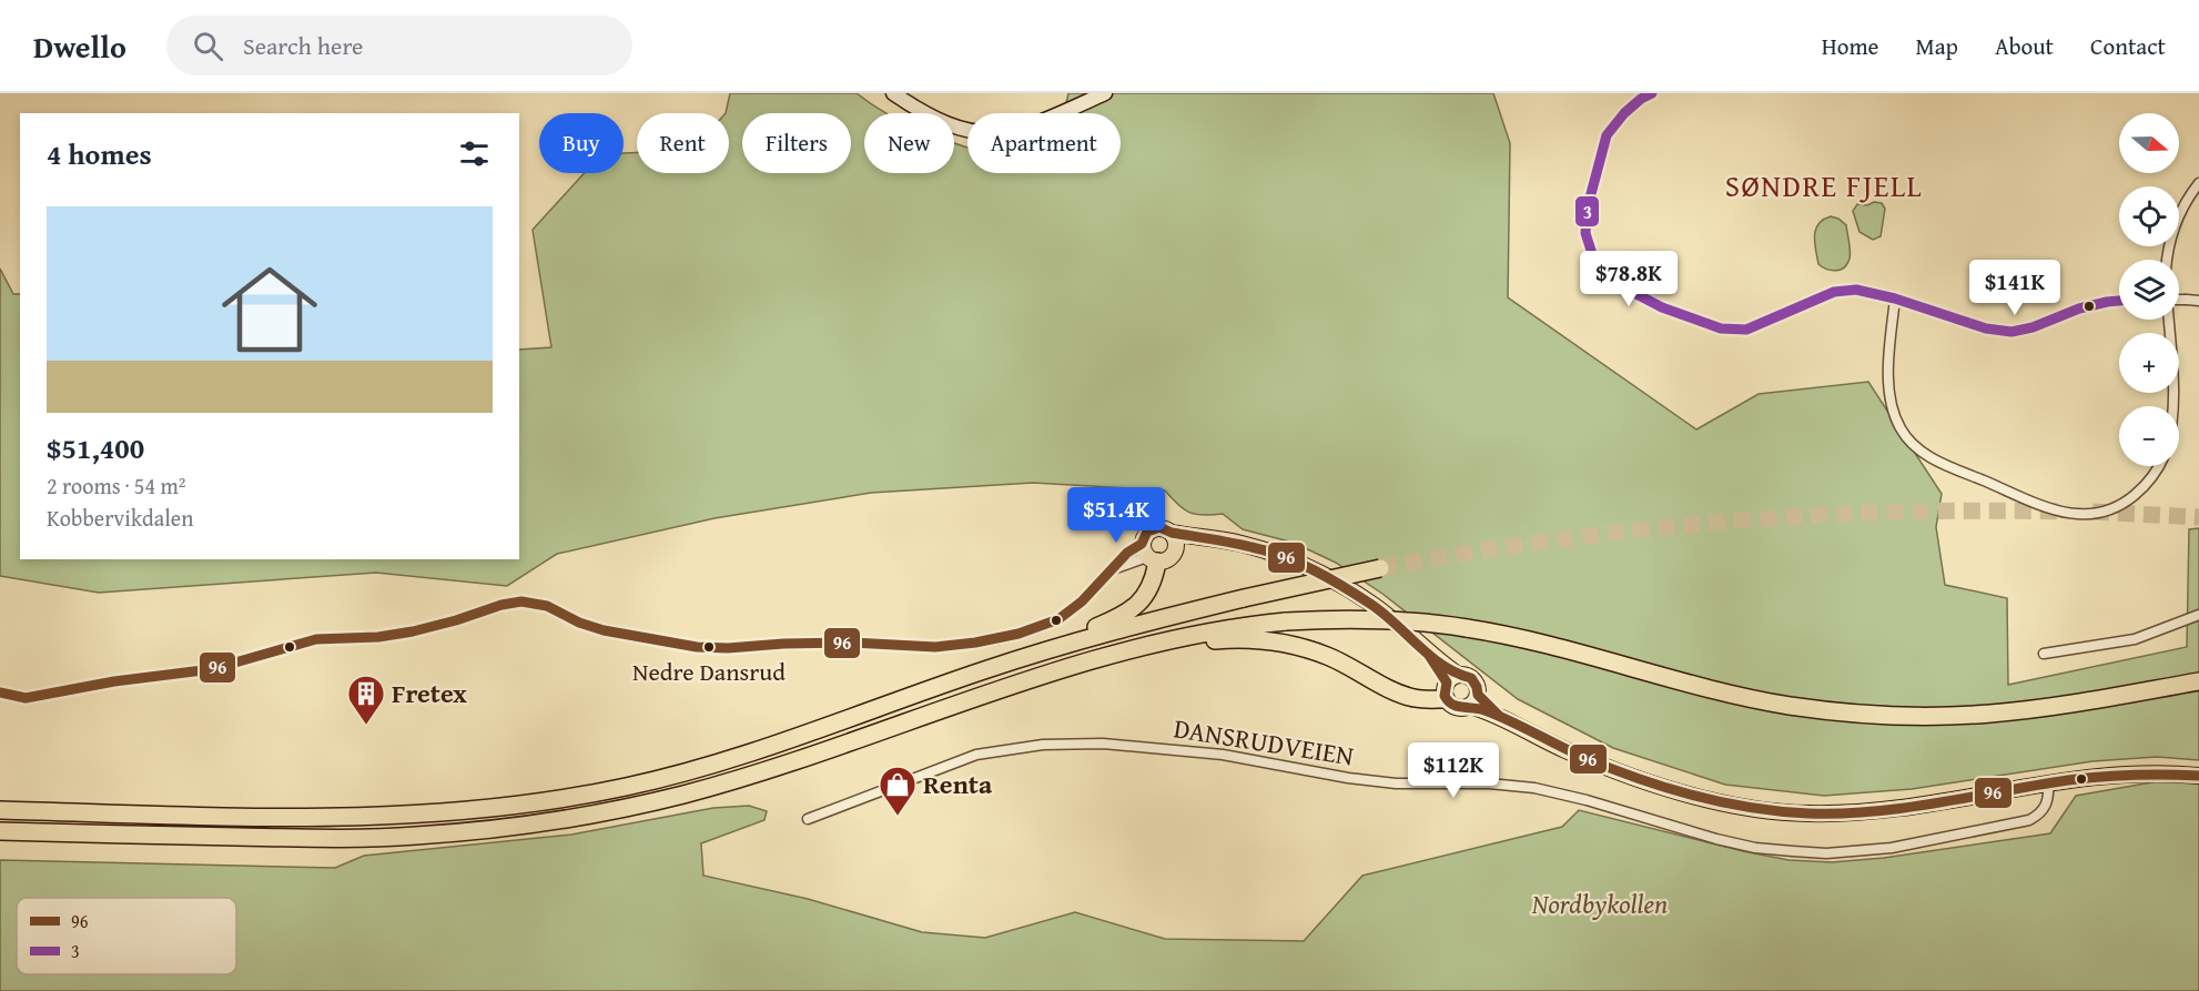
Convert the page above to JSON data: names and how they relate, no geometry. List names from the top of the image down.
{
  "streets": {
    "street": ["DANSRUDVEIEN"]
  },
  "districts": ["SØNDRE FJELL"],
  "parks": ["Nordbykollen"],
  "places": {
    "other": ["Nedre Dansrud"],
    "building": ["Fretex"],
    "shop": ["Renta"]
  },
  "lines": ["transit line 3", "transit line 96"],
  "legend": ["96", "3"],
  "north": "right",
  "page": {
    "header": "Dwello",
    "search": "Search here",
    "nav": [
      "Home",
      "Map",
      "About",
      "Contact"
    ],
    "map_buttons": ["+", "−"],
    "chip": [
      "Buy",
      "Rent",
      "Filters",
      "New",
      "Apartment"
    ],
    "heading": "4 homes",
    "list": [
      {
        "name": "$51,400",
        "note": "2 rooms · 54 m² · Kobbervikdalen"
      }
    ],
    "price": [
      "$78.8K",
      "$141K",
      "$51.4K",
      "$112K"
    ]
  }
}
